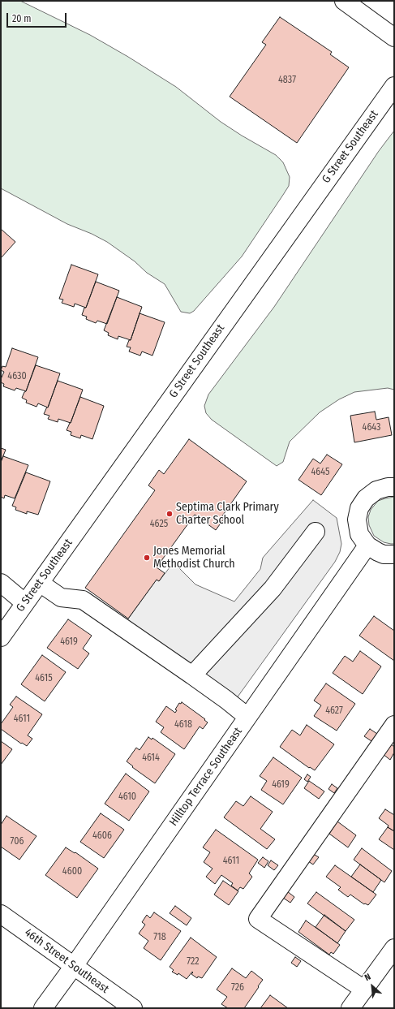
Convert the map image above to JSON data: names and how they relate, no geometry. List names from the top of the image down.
{
  "streets": {
    "street": ["G Street Southeast", "Hilltop Terrace Southeast", "46th Street Southeast"]
  },
  "crossings": [
    ["Hilltop Terrace Southeast", "46th Street Southeast"]
  ],
  "places": ["Septima Clark Primary Charter School", "Jones Memorial Methodist Church"],
  "house_numbers": [
    "4837",
    "4630",
    "4643",
    "4645",
    "4625",
    "4619",
    "4615",
    "4627",
    "4611",
    "4618",
    "4614",
    "4619",
    "4610",
    "4606",
    "706",
    "4611",
    "4600",
    "718",
    "722",
    "726"
  ],
  "scale_bar": "20 m",
  "north": "top left"
}
